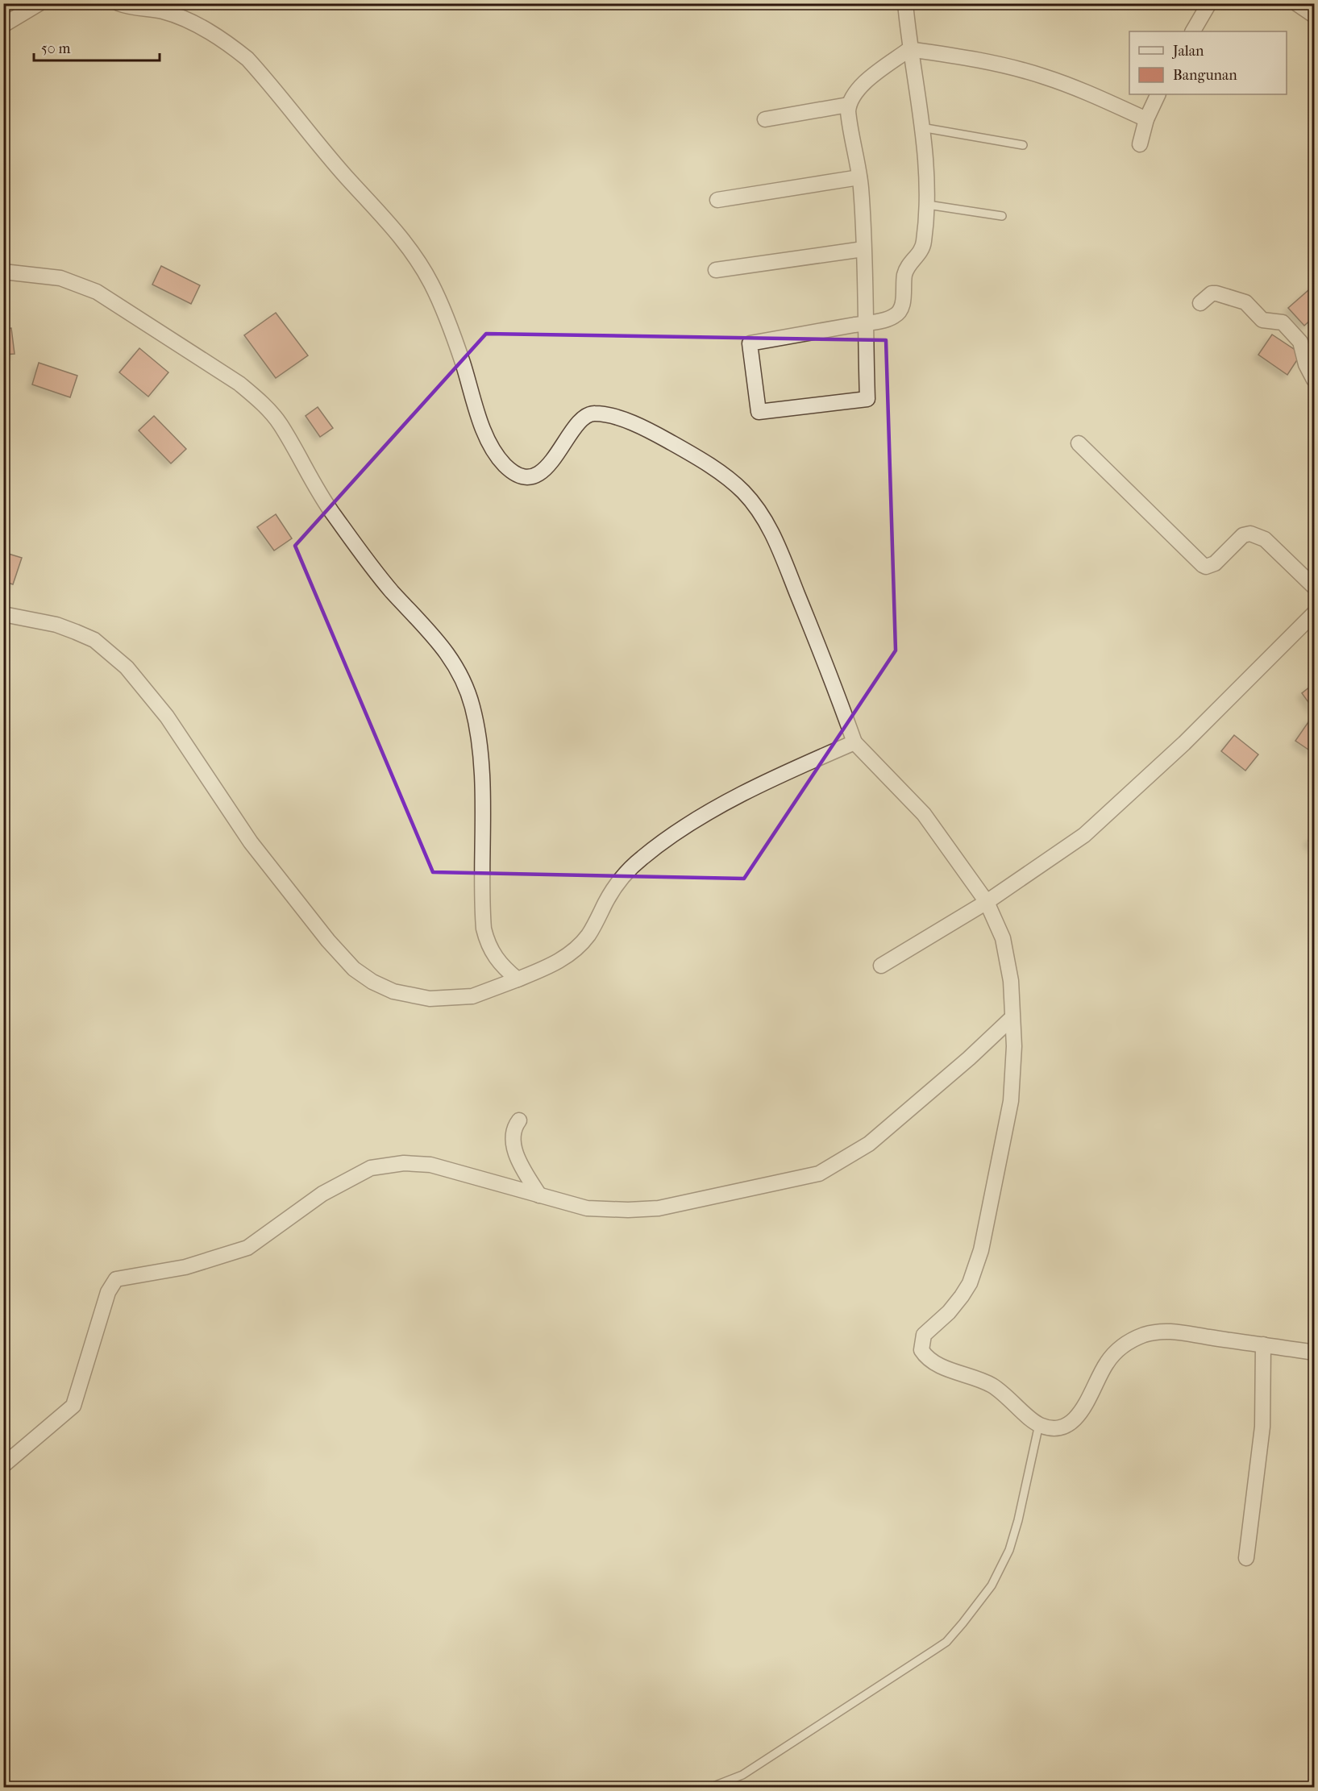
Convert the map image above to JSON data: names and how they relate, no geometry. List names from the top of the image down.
{
  "legend": ["Jalan", "Bangunan"],
  "scale_bar": "50 m"
}
